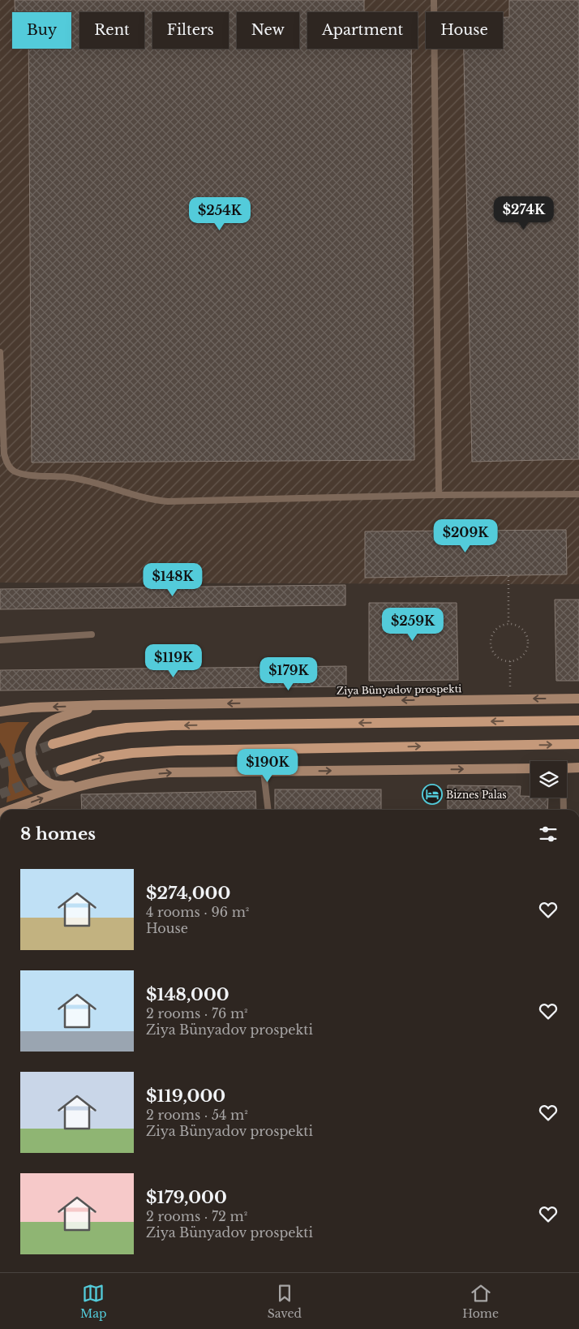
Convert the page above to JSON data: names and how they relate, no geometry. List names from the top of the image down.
{
  "streets": {
    "main road": ["Ziya Bünyadov prospekti"]
  },
  "places": {
    "hotel": ["Biznes Palas"]
  },
  "page": {
    "chip": [
      "Buy",
      "Rent",
      "Filters",
      "New",
      "Apartment",
      "House"
    ],
    "price": [
      "$274K",
      "$254K",
      "$209K",
      "$148K",
      "$259K",
      "$119K",
      "$179K",
      "$190K"
    ],
    "heading": "8 homes",
    "list": [
      {
        "name": "$274,000",
        "note": "4 rooms · 96 m² · House"
      },
      {
        "name": "$148,000",
        "note": "2 rooms · 76 m² · Ziya Bünyadov prospekti"
      },
      {
        "name": "$119,000",
        "note": "2 rooms · 54 m² · Ziya Bünyadov prospekti"
      },
      {
        "name": "$179,000",
        "note": "2 rooms · 72 m² · Ziya Bünyadov prospekti"
      }
    ],
    "tabs": ["Map", "Saved", "Home"]
  }
}
